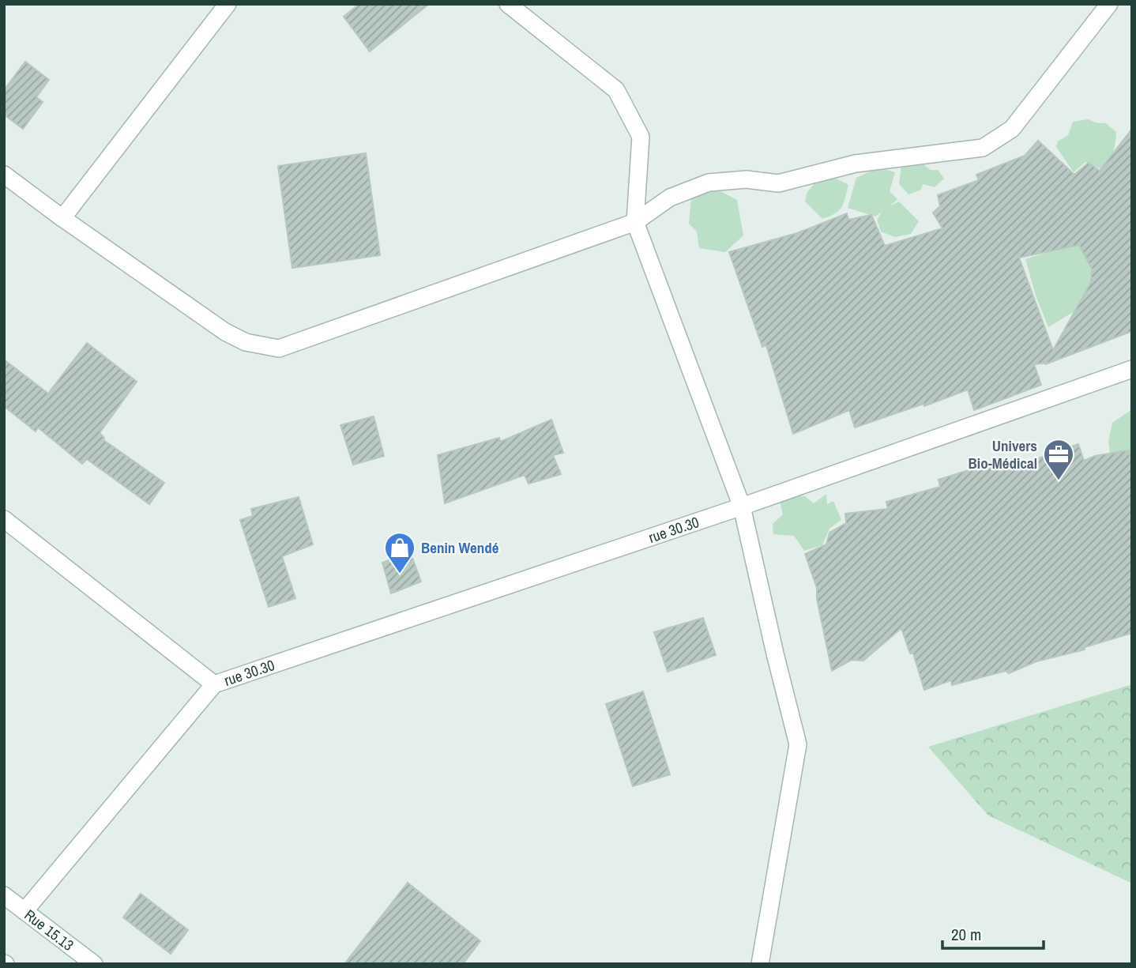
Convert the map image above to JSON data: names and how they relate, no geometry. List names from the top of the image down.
{
  "streets": {
    "street": ["rue 30.30", "Rue 15.13"]
  },
  "places": {
    "office": ["Univers Bio-Médical"],
    "shop": ["Benin Wendé"]
  },
  "scale_bar": "20 m"
}
